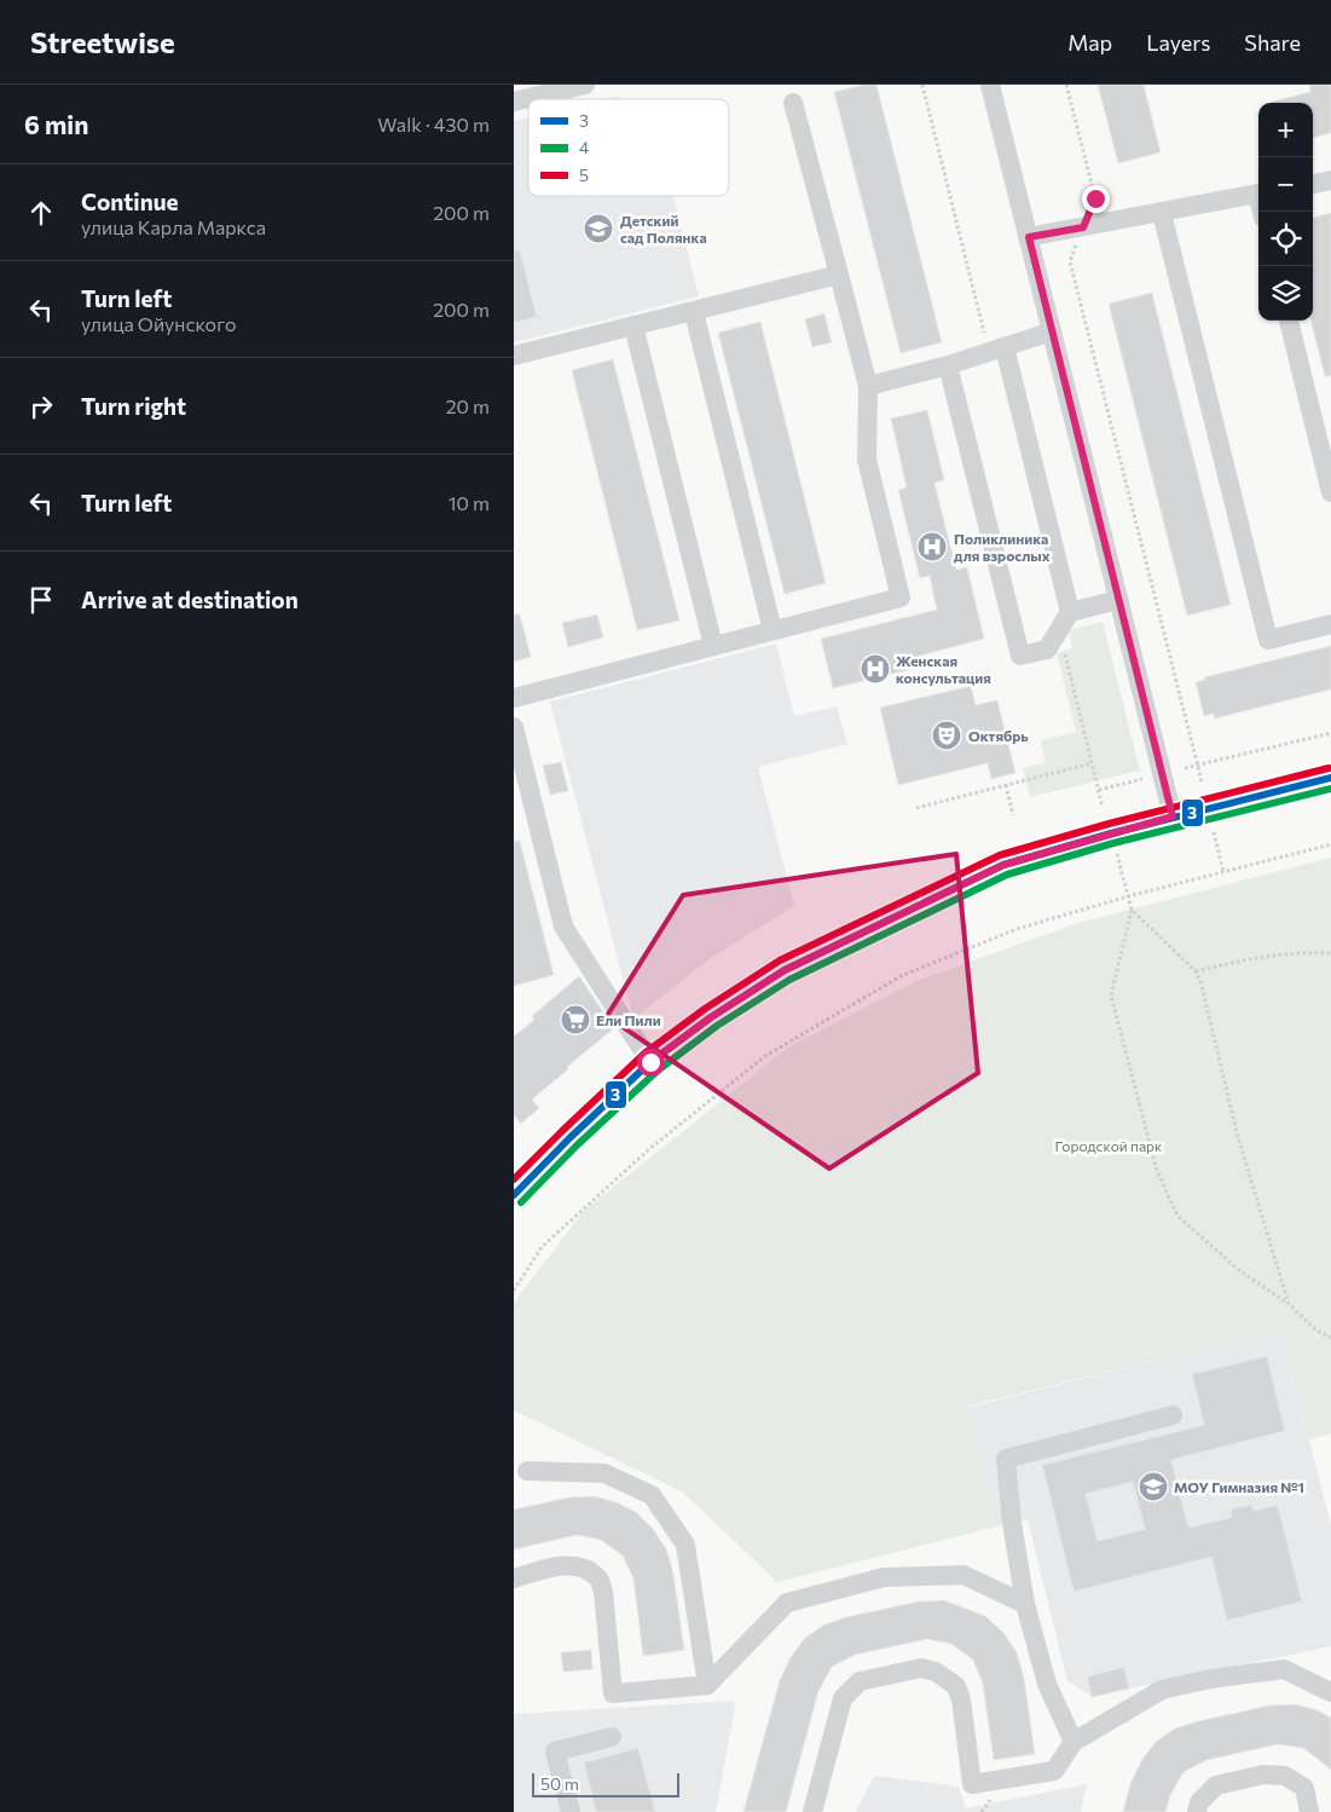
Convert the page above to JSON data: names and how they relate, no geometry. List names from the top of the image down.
{
  "parks": ["Городской парк"],
  "places": {
    "school or university": ["Детский сад Полянка", "МОУ Гимназия №1"],
    "hospital": ["Поликлиника для взрослых", "Женская консультация"],
    "theatre": ["Октябрь"],
    "supermarket": ["Ели Пили"]
  },
  "lines": ["transit line 5", "transit line 3", "transit line 4"],
  "legend": ["3", "4", "5"],
  "scale_bar": "50 m",
  "page": {
    "header": "Streetwise",
    "nav": ["Map", "Layers", "Share"],
    "heading": ["6 min", "Walk · 430 m"],
    "map_buttons": ["+", "−"],
    "list": [
      ["Continue", "улица Карла Маркса", "200 m"],
      ["Turn left", "улица Ойунского", "200 m"],
      ["Turn right", "20 m"],
      ["Turn left", "10 m"],
      "Arrive at destination"
    ],
    "scale": "50 m"
  }
}
